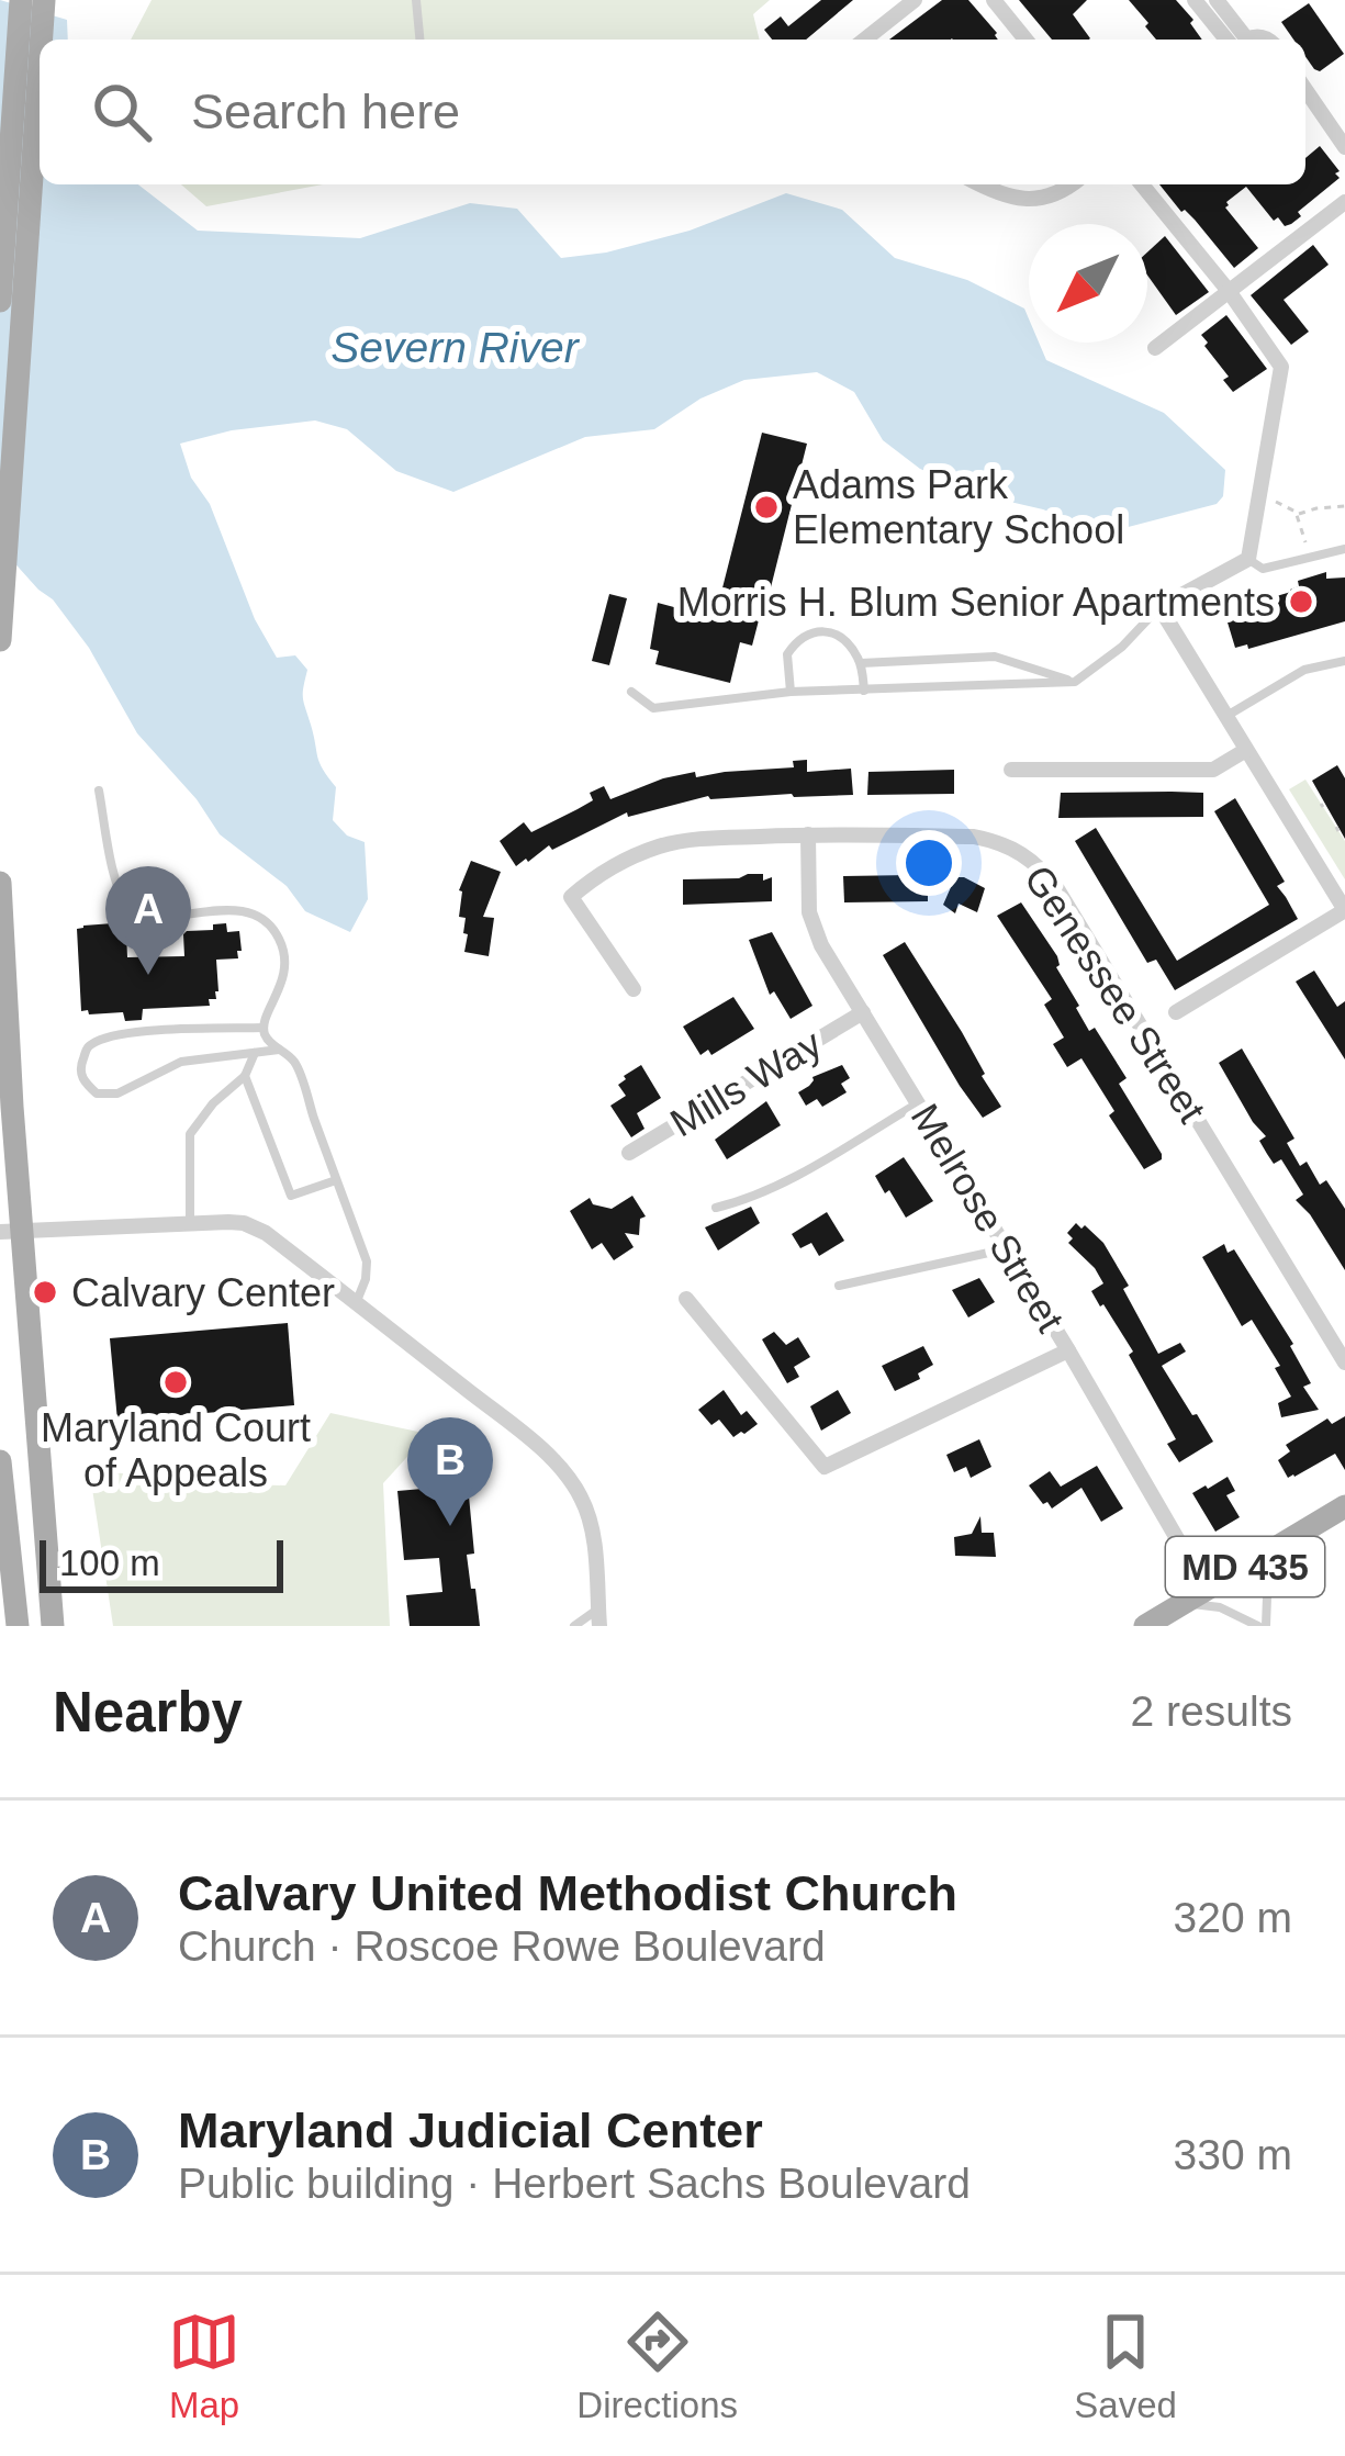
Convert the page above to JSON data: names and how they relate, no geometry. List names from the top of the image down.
{
  "streets": {
    "main road": ["MD 435"],
    "street": ["Genessee Street", "Mills Way", "Melrose Street"]
  },
  "crossings": [
    ["Genessee Street", "Melrose Street"],
    ["Mills Way", "Melrose Street"],
    ["Melrose Street", "MD 435"]
  ],
  "water": ["Severn River"],
  "places": [
    "Adams Park Elementary School",
    "Morris H. Blum Senior Apartments",
    "Calvary Center",
    "Maryland Court of Appeals"
  ],
  "scale_bar": "100 m",
  "north": "bottom left",
  "page": {
    "search": "Search here",
    "pins": ["A", "B"],
    "scale": "100 m",
    "heading": ["Nearby", "2 results"],
    "list": [
      {
        "mark": "A",
        "name": "Calvary United Methodist Church",
        "note": "Church · Roscoe Rowe Boulevard",
        "value": "320 m"
      },
      {
        "mark": "B",
        "name": "Maryland Judicial Center",
        "note": "Public building · Herbert Sachs Boulevard",
        "value": "330 m"
      }
    ],
    "nav": ["Map", "Directions", "Saved"]
  }
}
